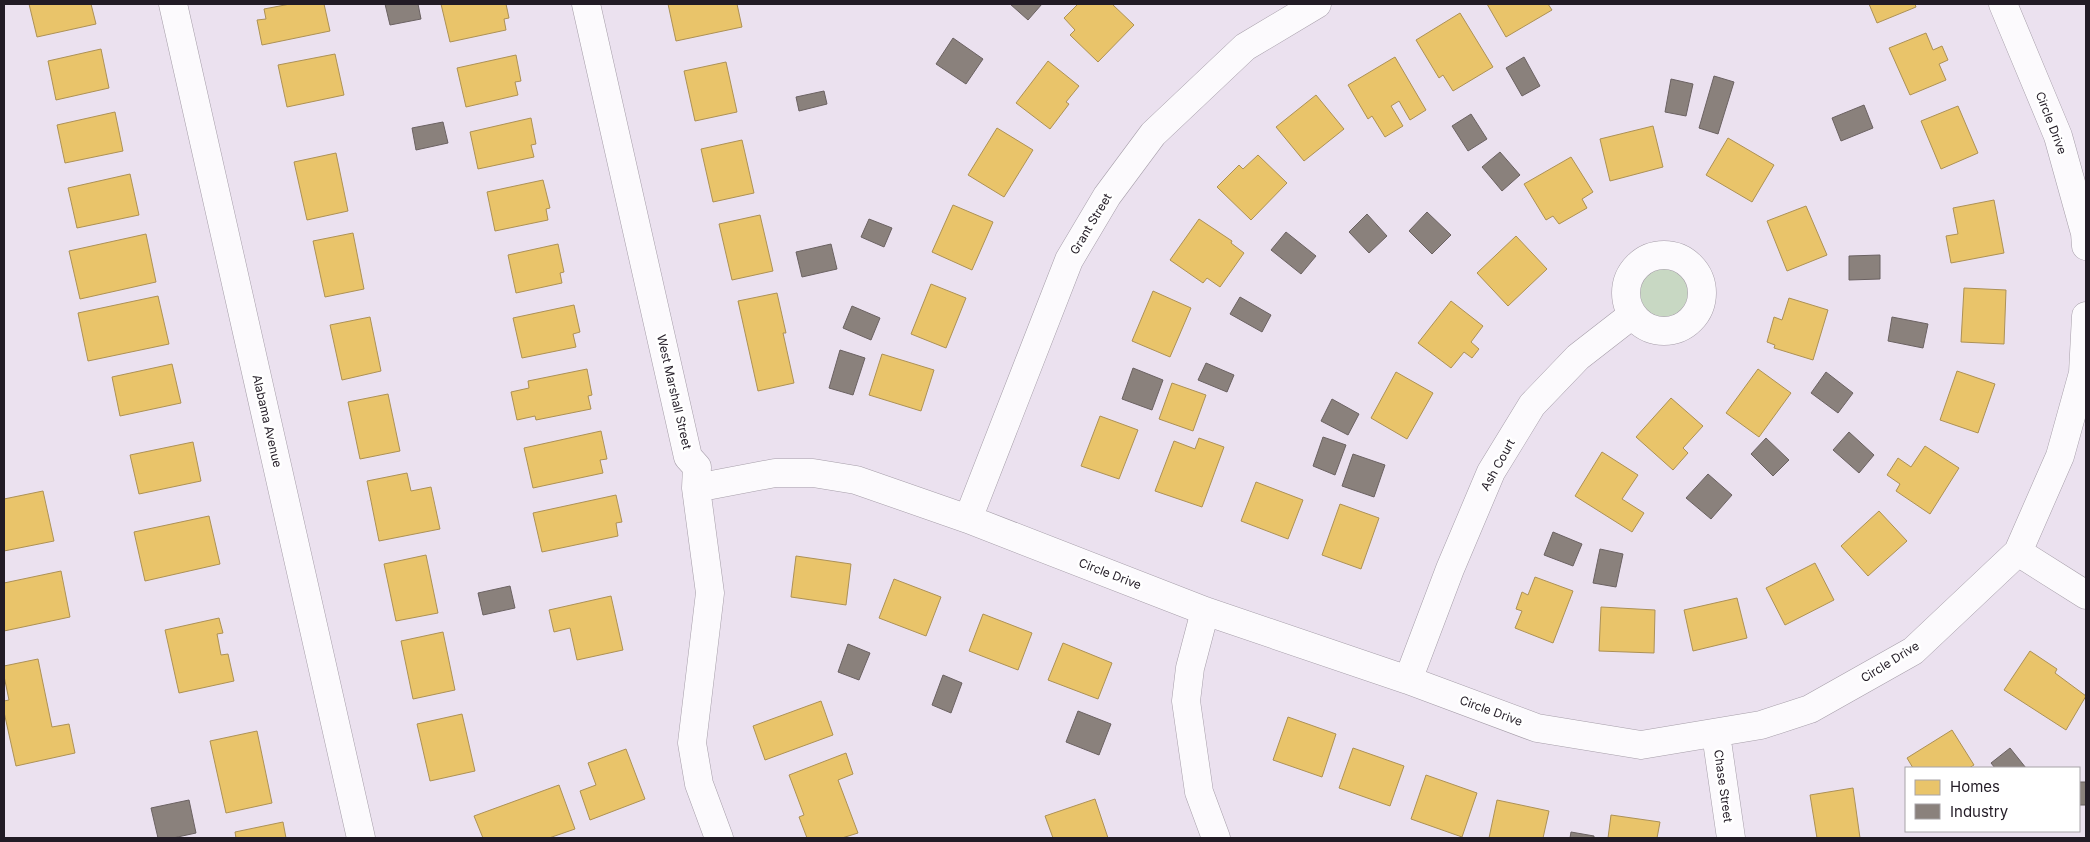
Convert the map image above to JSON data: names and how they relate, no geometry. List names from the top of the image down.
{
  "streets": {
    "street": [
      "Circle Drive",
      "Grant Street",
      "West Marshall Street",
      "Alabama Avenue",
      "Ash Court",
      "Chase Street"
    ]
  },
  "crossings": [
    ["Circle Drive", "Grant Street"],
    ["Circle Drive", "West Marshall Street"],
    ["Circle Drive", "Ash Court"],
    ["Circle Drive", "Chase Street"]
  ],
  "legend": ["Homes", "Industry"]
}
